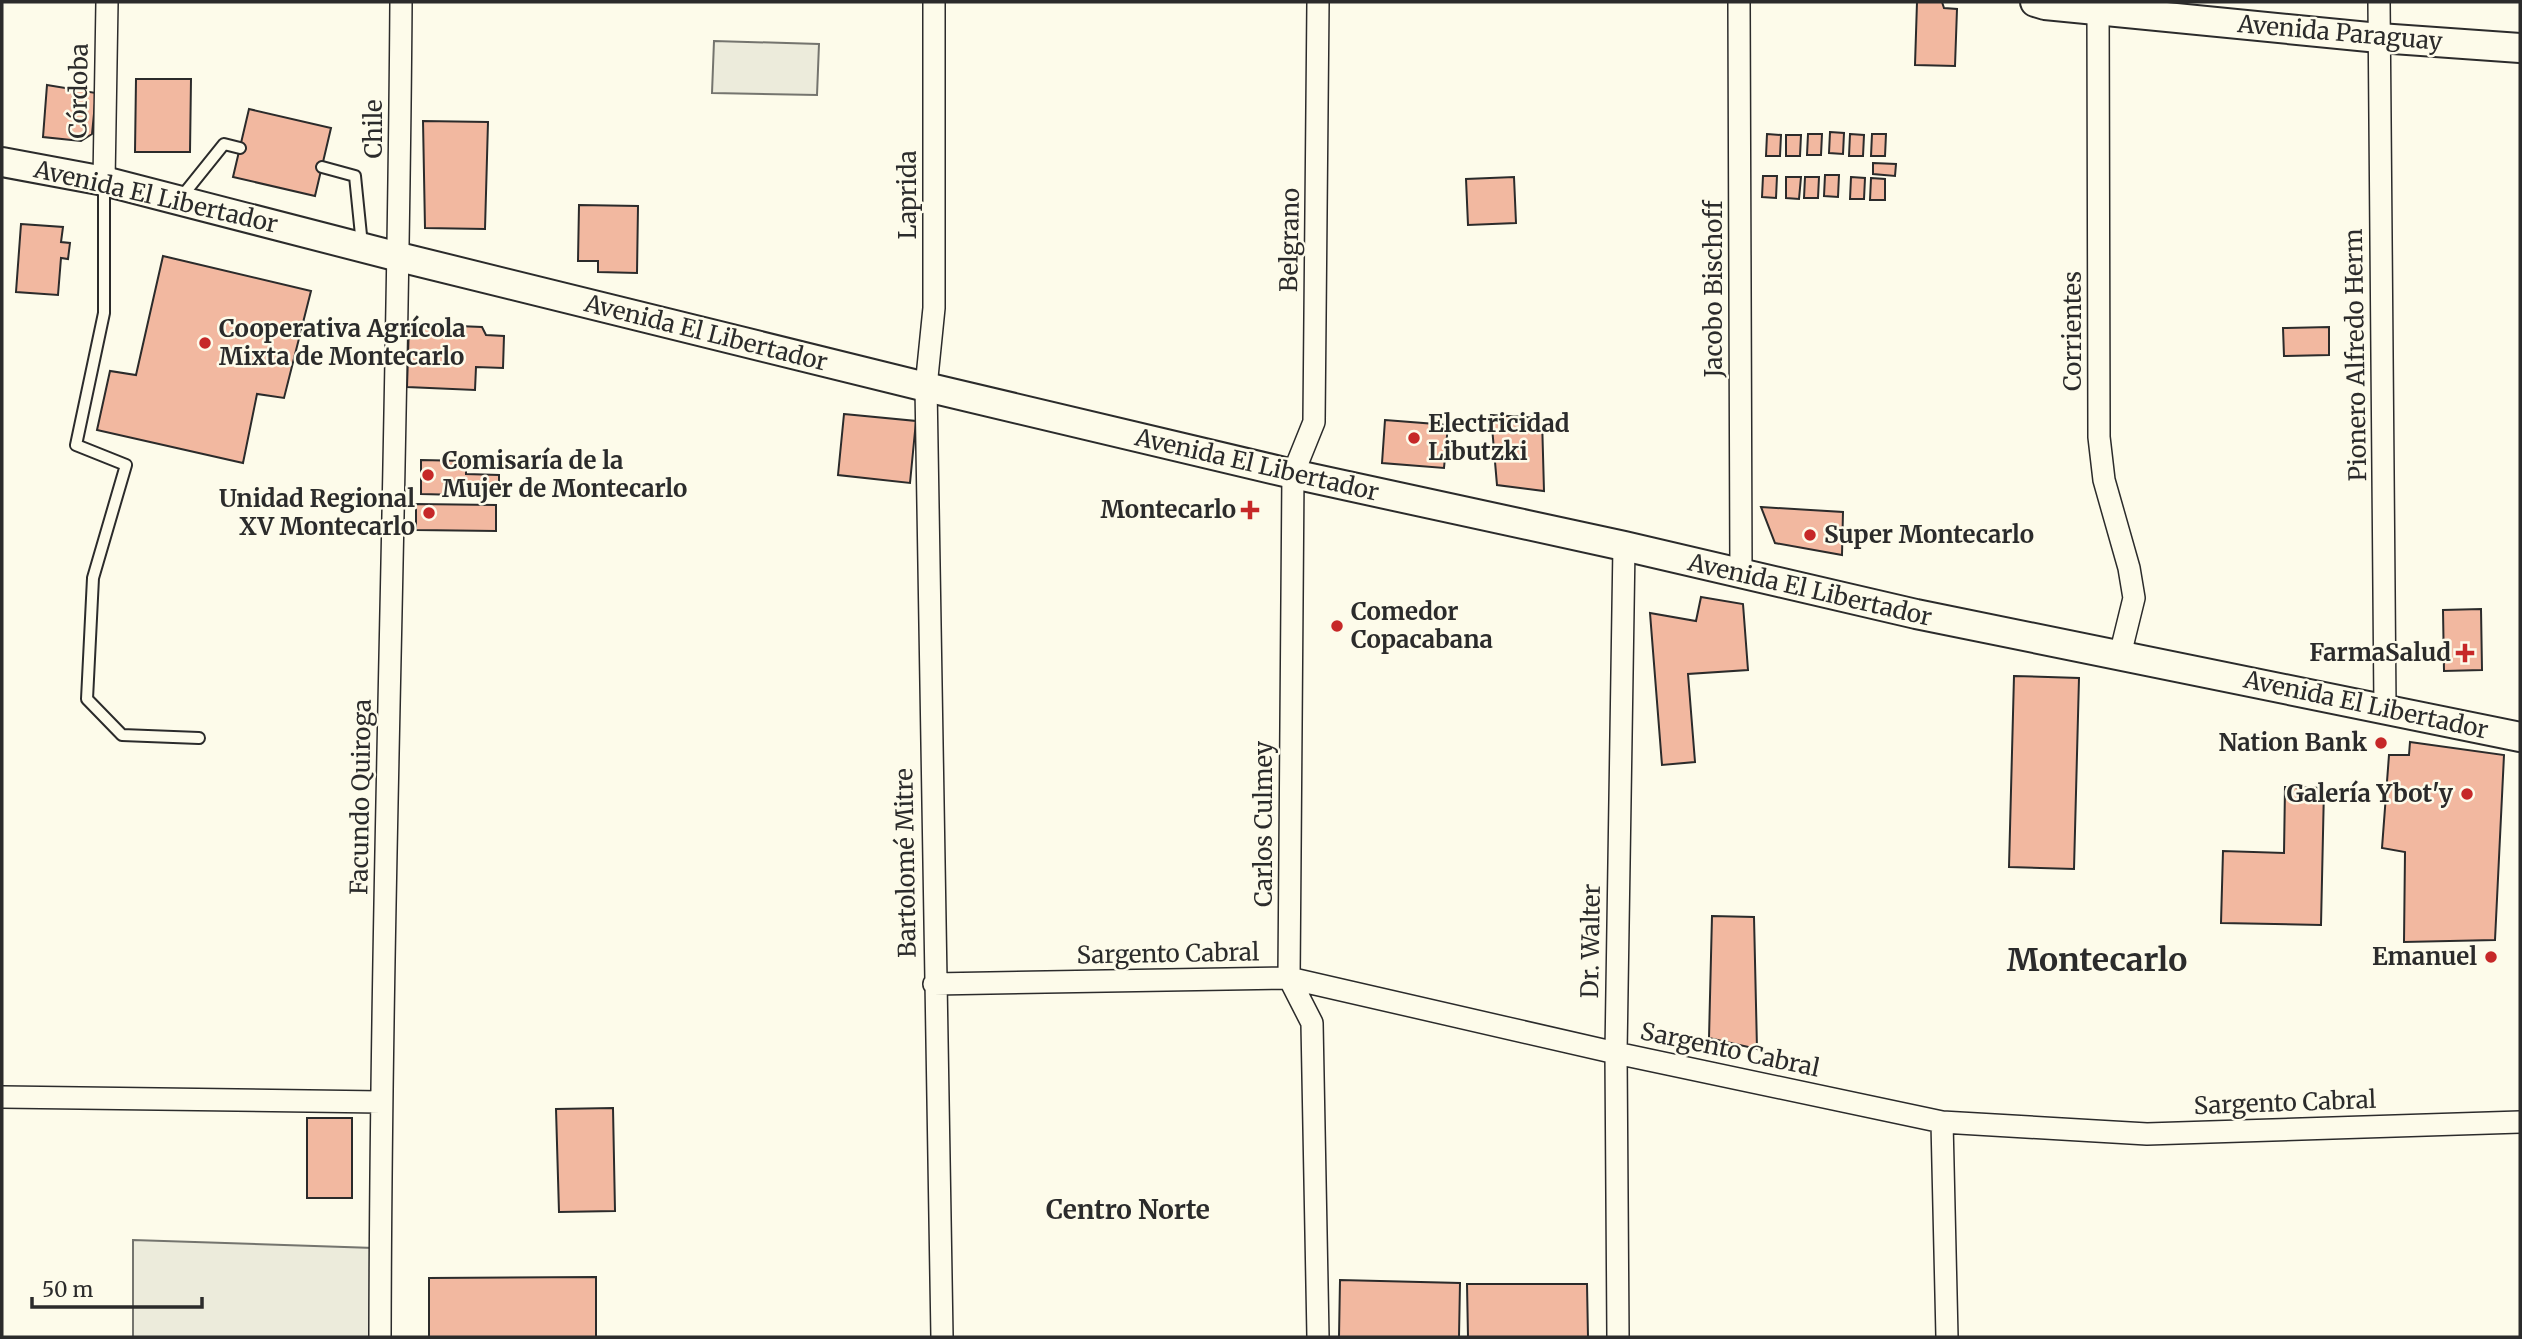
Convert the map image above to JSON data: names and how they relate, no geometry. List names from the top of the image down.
{
  "streets": {
    "main road": ["Avenida Paraguay", "Avenida El Libertador"],
    "street": [
      "Córdoba",
      "Chile",
      "Laprida",
      "Belgrano",
      "Jacobo Bischoff",
      "Corrientes",
      "Pionero Alfredo Herm",
      "Facundo Quiroga",
      "Carlos Culmey",
      "Bartolomé Mitre",
      "Dr. Walter",
      "Sargento Cabral"
    ]
  },
  "crossings": [
    ["Avenida Paraguay", "Corrientes"],
    ["Avenida Paraguay", "Pionero Alfredo Herm"],
    ["Córdoba", "Avenida El Libertador"],
    ["Chile", "Avenida El Libertador"],
    ["Chile", "Facundo Quiroga"],
    ["Laprida", "Avenida El Libertador"],
    ["Laprida", "Bartolomé Mitre"],
    ["Avenida El Libertador", "Belgrano"],
    ["Avenida El Libertador", "Jacobo Bischoff"],
    ["Avenida El Libertador", "Corrientes"],
    ["Avenida El Libertador", "Pionero Alfredo Herm"],
    ["Avenida El Libertador", "Facundo Quiroga"],
    ["Avenida El Libertador", "Carlos Culmey"],
    ["Avenida El Libertador", "Bartolomé Mitre"],
    ["Avenida El Libertador", "Dr. Walter"],
    ["Belgrano", "Carlos Culmey"],
    ["Carlos Culmey", "Sargento Cabral"],
    ["Bartolomé Mitre", "Sargento Cabral"],
    ["Dr. Walter", "Sargento Cabral"]
  ],
  "districts": ["Montecarlo", "Centro Norte"],
  "places": {
    "other": [
      "Cooperativa Agrícola Mixta de Montecarlo",
      "Electricidad Libutzki",
      "Comisaría de la Mujer de Montecarlo",
      "Unidad Regional XV Montecarlo",
      "Super Montecarlo",
      "Comedor Copacabana",
      "Nation Bank",
      "Galería Ybot'y",
      "Emanuel"
    ],
    "health": ["Montecarlo", "FarmaSalud"]
  },
  "scale_bar": "50 m"
}
